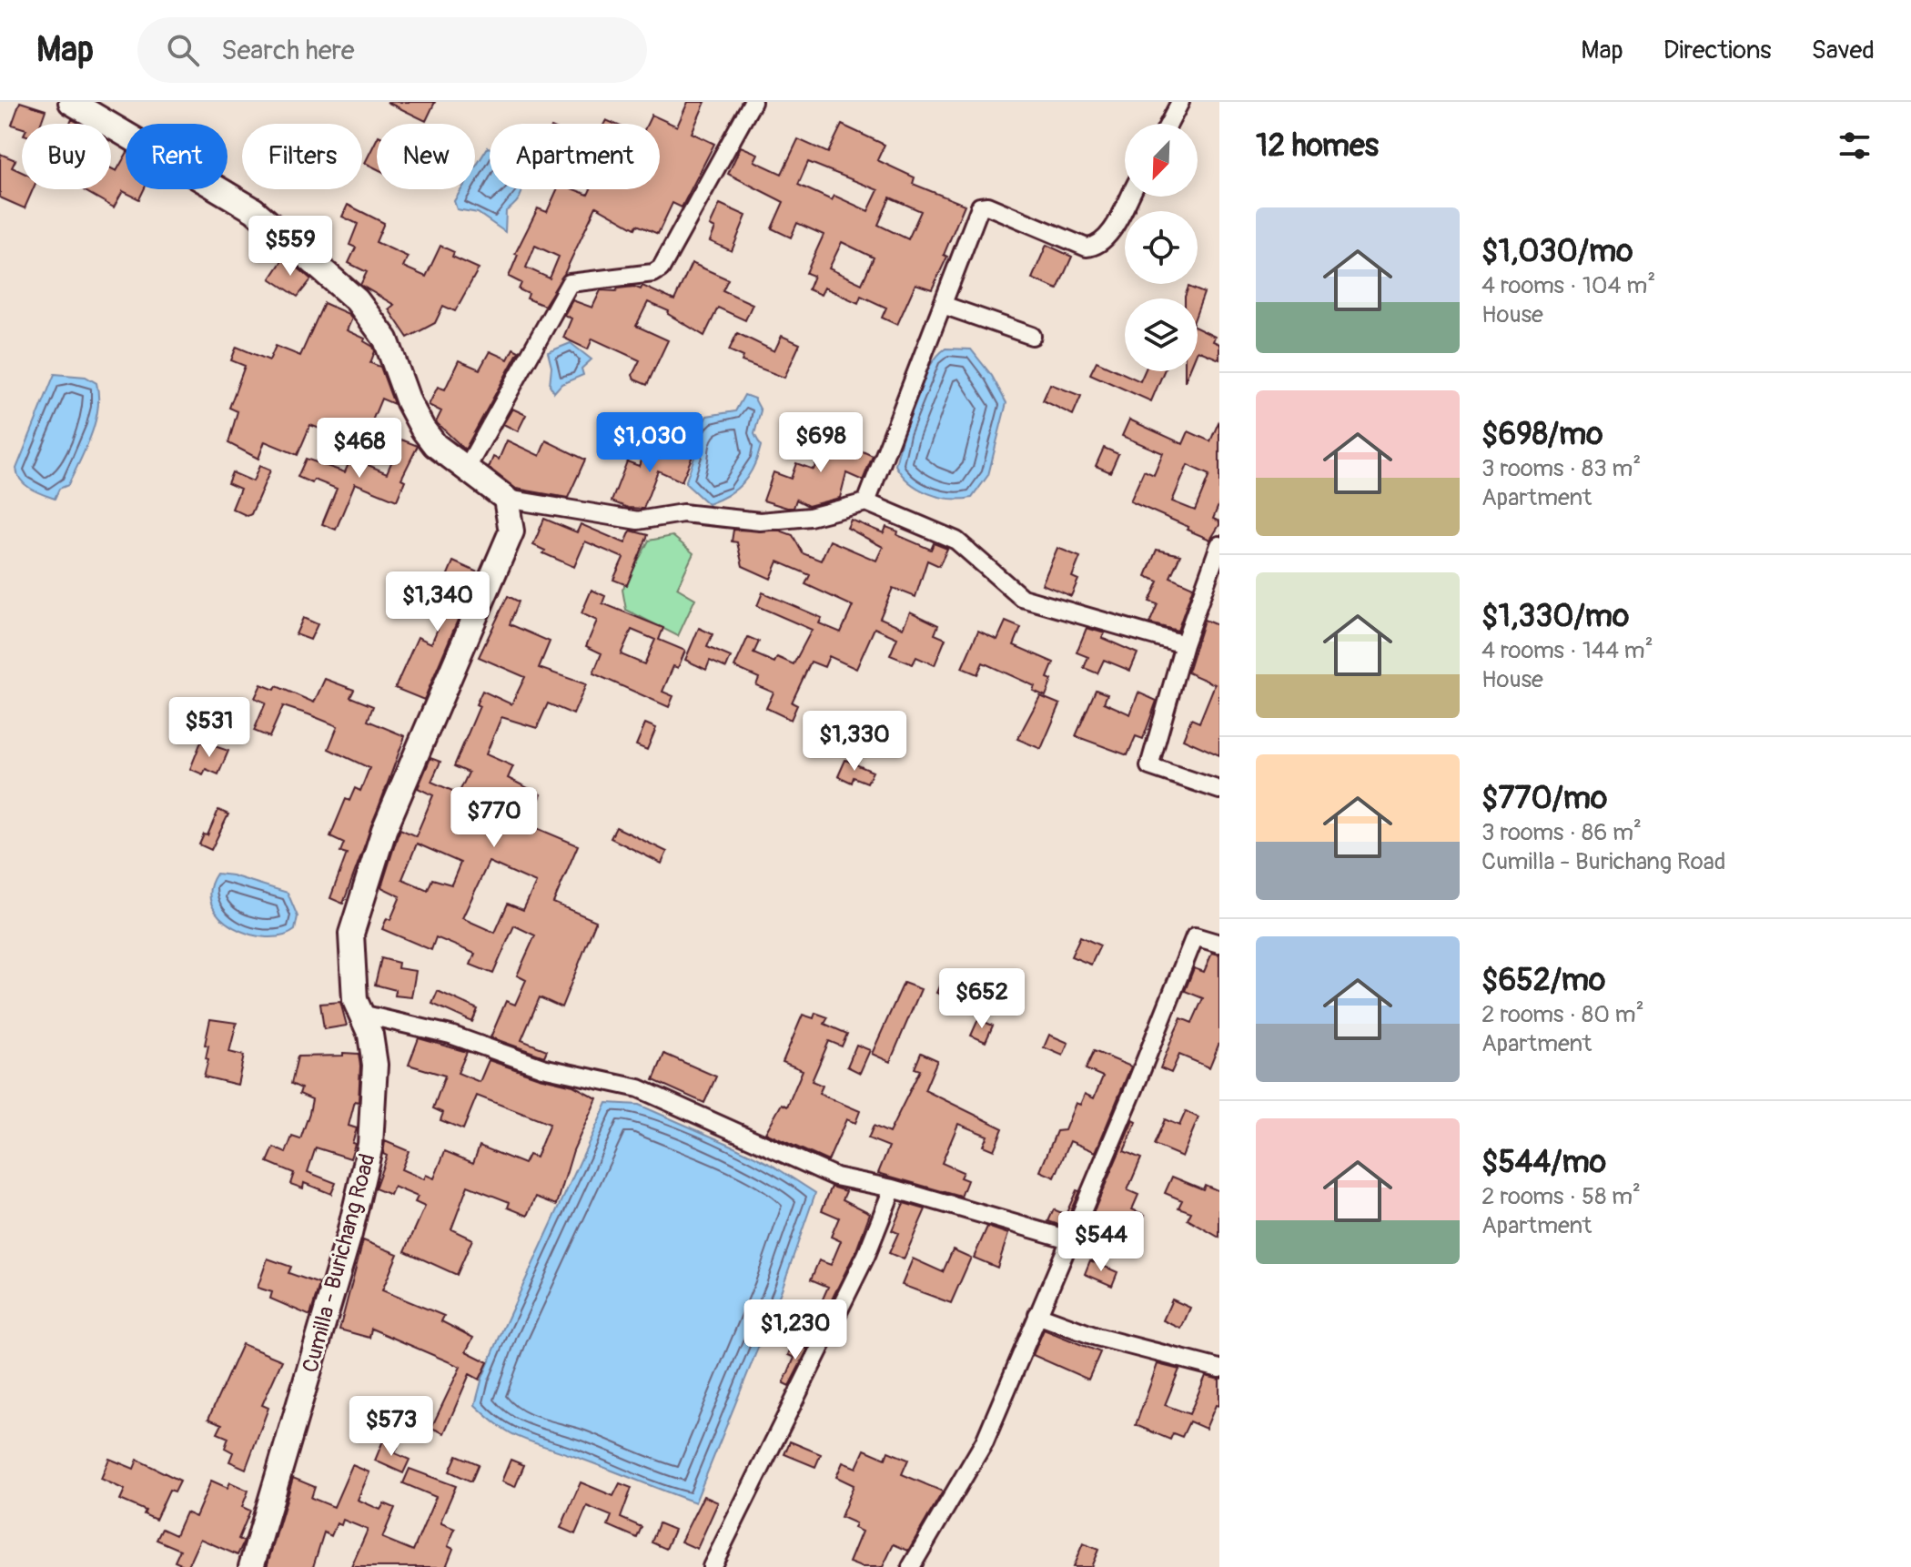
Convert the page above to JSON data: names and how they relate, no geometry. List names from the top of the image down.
{
  "streets": {
    "main road": ["Cumilla - Burichang Road"]
  },
  "north": "bottom left",
  "page": {
    "header": "Map",
    "search": "Search here",
    "nav": ["Map", "Directions", "Saved"],
    "heading": "12 homes",
    "chip": [
      "Buy",
      "Rent",
      "Filters",
      "New",
      "Apartment"
    ],
    "list": [
      {
        "name": "$1,030/mo",
        "note": "4 rooms · 104 m² · House"
      },
      {
        "name": "$698/mo",
        "note": "3 rooms · 83 m² · Apartment"
      },
      {
        "name": "$1,330/mo",
        "note": "4 rooms · 144 m² · House"
      },
      {
        "name": "$770/mo",
        "note": "3 rooms · 86 m² · Cumilla - Burichang Road"
      },
      {
        "name": "$652/mo",
        "note": "2 rooms · 80 m² · Apartment"
      },
      {
        "name": "$544/mo",
        "note": "2 rooms · 58 m² · Apartment"
      }
    ],
    "price": [
      "$559",
      "$1,030",
      "$698",
      "$468",
      "$1,340",
      "$531",
      "$1,330",
      "$770",
      "$652",
      "$544",
      "$1,230",
      "$573"
    ]
  }
}
